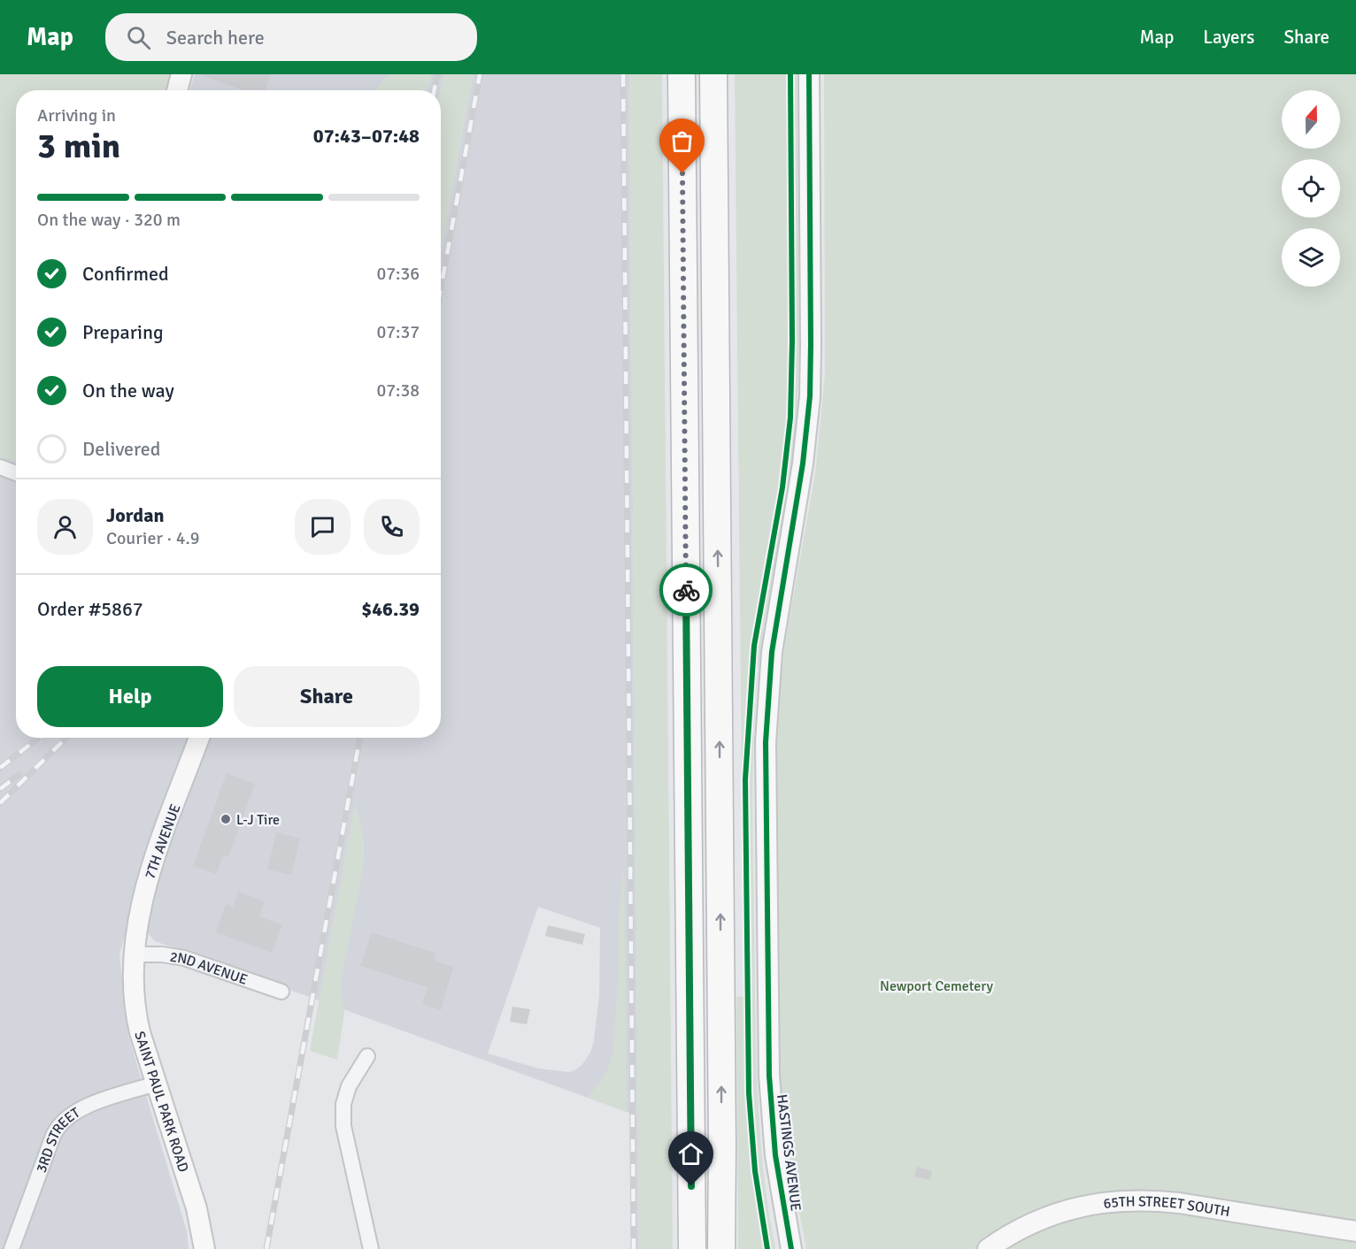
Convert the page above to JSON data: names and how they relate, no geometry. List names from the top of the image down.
{
  "streets": {
    "street": [
      "7TH AVENUE",
      "2ND AVENUE",
      "SAINT PAUL PARK ROAD",
      "3RD STREET",
      "HASTINGS AVENUE",
      "65TH STREET SOUTH"
    ]
  },
  "crossings": [
    ["7TH AVENUE", "2ND AVENUE"],
    ["7TH AVENUE", "SAINT PAUL PARK ROAD"],
    ["2ND AVENUE", "SAINT PAUL PARK ROAD"],
    ["SAINT PAUL PARK ROAD", "3RD STREET"]
  ],
  "parks": ["Newport Cemetery"],
  "places": ["L-J Tire"],
  "north": "top",
  "page": {
    "header": "Map",
    "search": "Search here",
    "nav": ["Map", "Layers", "Share"],
    "heading": ["3 min", "Arriving in", "07:43–07:48"],
    "panel": [
      "Jordan",
      "Courier · 4.9",
      "Order #5867",
      "$46.39"
    ],
    "bar": "On the way · 320 m",
    "list": [
      ["Confirmed", "07:36"],
      ["Preparing", "07:37"],
      ["On the way", "07:38"],
      "Delivered"
    ],
    "buttons": ["Help", "Share"]
  }
}
